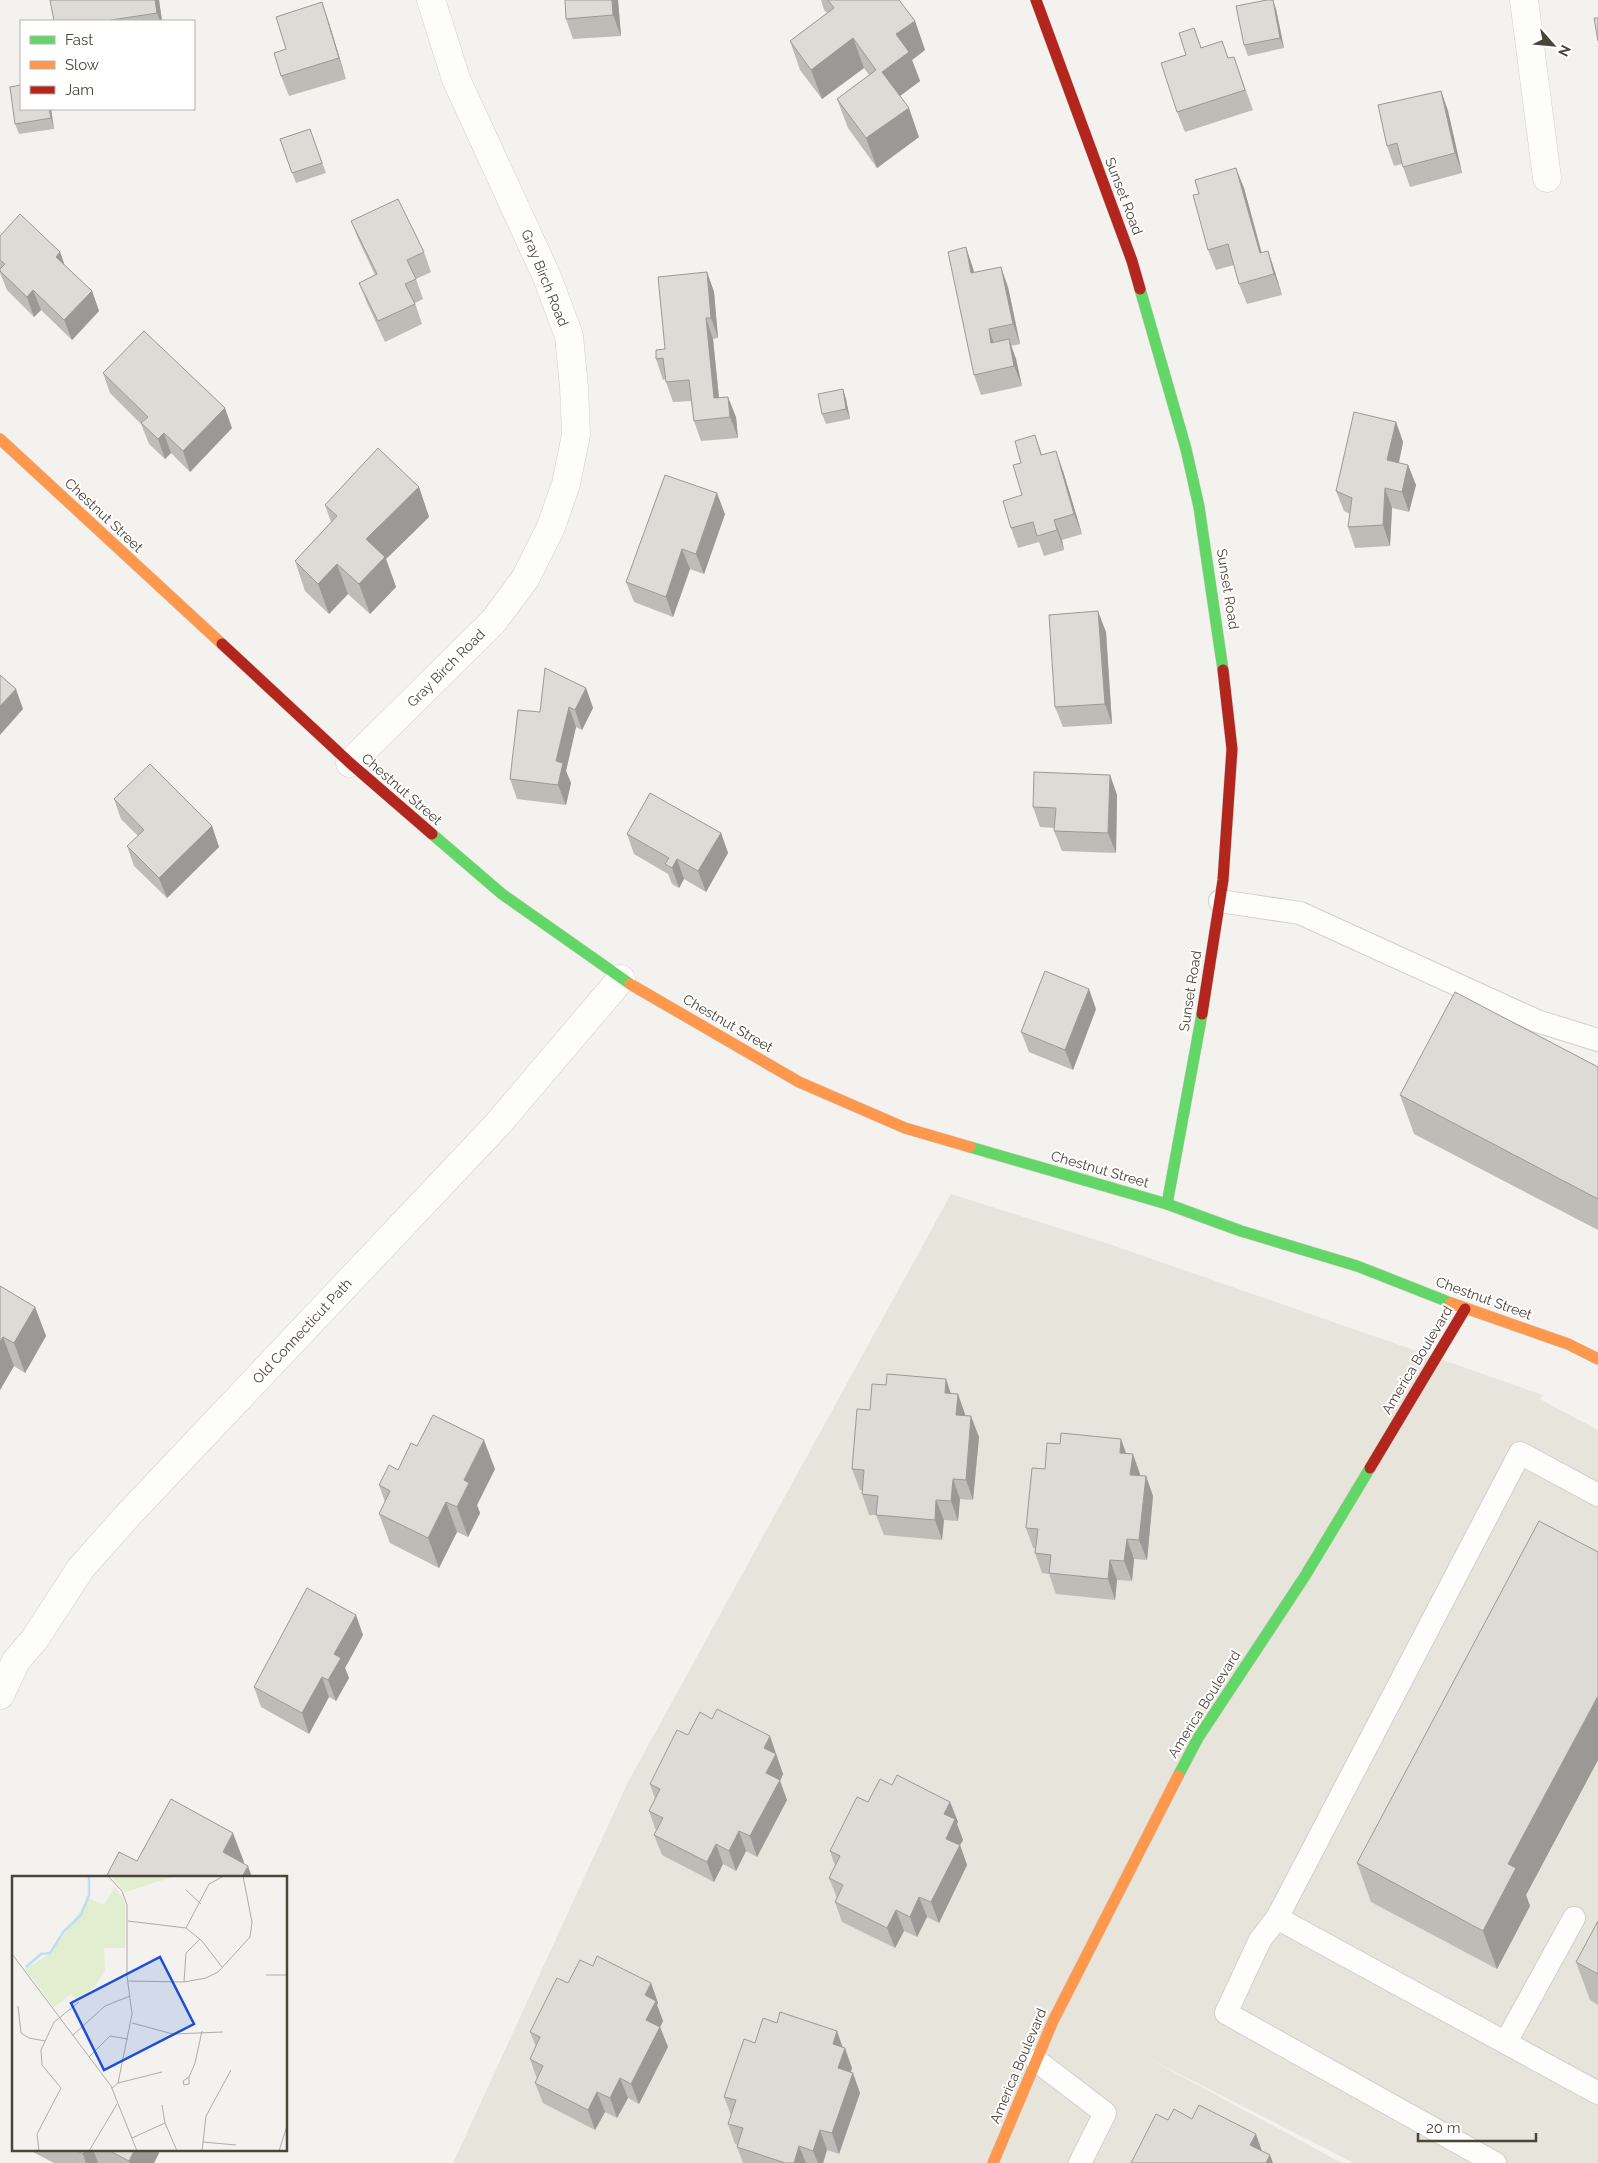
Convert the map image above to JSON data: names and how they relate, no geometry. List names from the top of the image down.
{
  "streets": {
    "street": [
      "Sunset Road",
      "Gray Birch Road",
      "Chestnut Street",
      "Old Connecticut Path",
      "America Boulevard"
    ]
  },
  "crossings": [
    ["Sunset Road", "Chestnut Street"],
    ["Gray Birch Road", "Chestnut Street"],
    ["Chestnut Street", "Old Connecticut Path"],
    ["Chestnut Street", "America Boulevard"]
  ],
  "legend": ["Fast", "Slow", "Jam"],
  "scale_bar": "20 m",
  "north": "bottom right"
}
